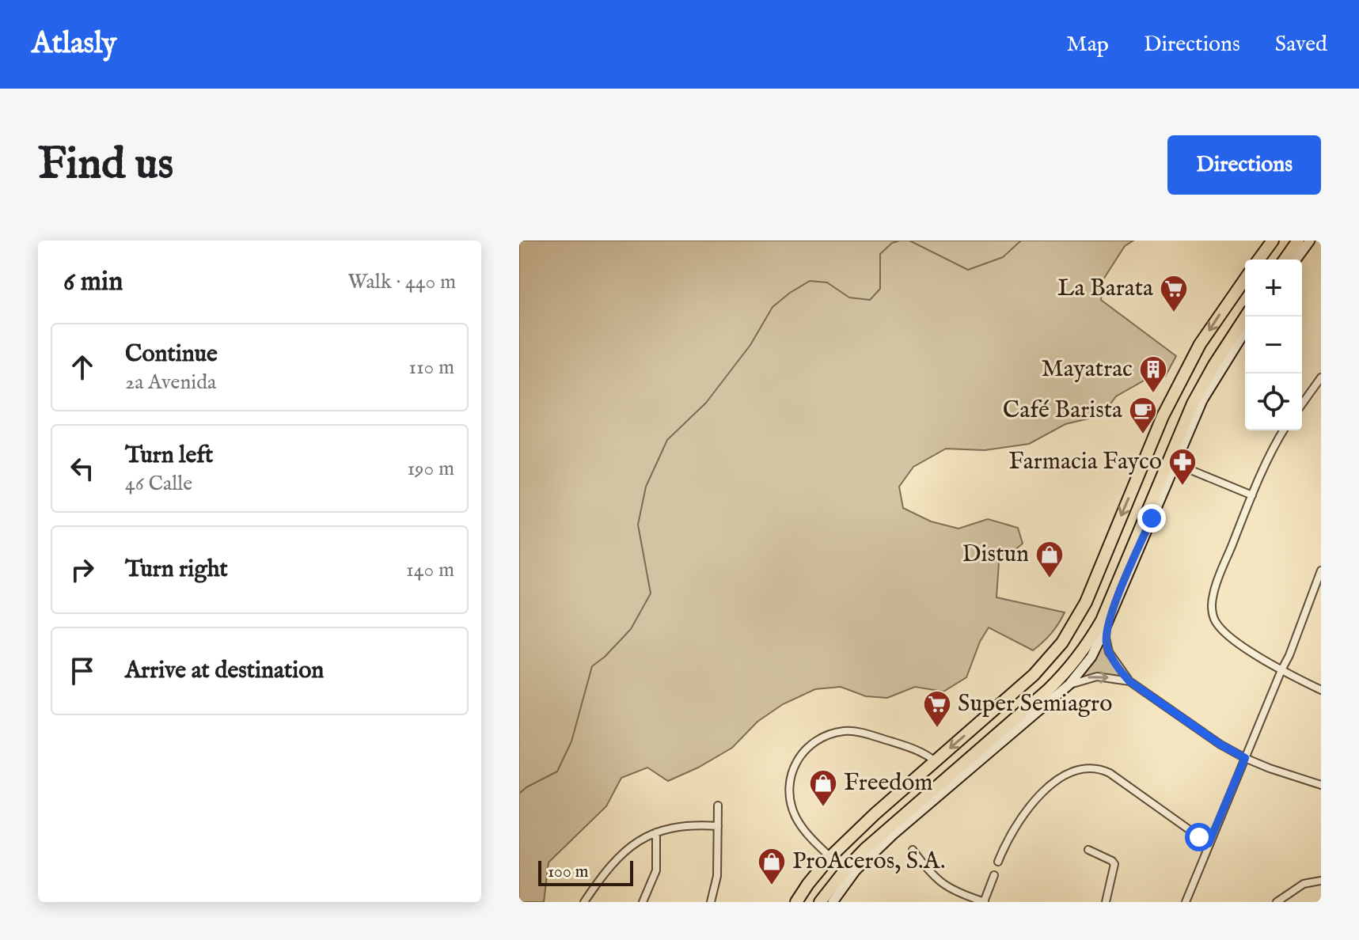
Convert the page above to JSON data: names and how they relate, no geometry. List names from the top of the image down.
{
  "places": {
    "supermarket": ["La Barata", "Super Semiagro"],
    "building": ["Mayatrac"],
    "cafe": ["Café Barista"],
    "pharmacy": ["Farmacia Fayco"],
    "shop": ["Distun", "Freedom", "ProAceros, S.A."]
  },
  "scale_bar": "100 m",
  "page": {
    "header": "Atlasly",
    "nav": ["Map", "Directions", "Saved"],
    "buttons": "Directions",
    "title": "Find us",
    "heading": ["6 min", "Walk · 440 m"],
    "map_buttons": ["+", "−"],
    "list": [
      ["Continue", "2a Avenida", "110 m"],
      ["Turn left", "46 Calle", "190 m"],
      ["Turn right", "140 m"],
      "Arrive at destination"
    ],
    "scale": "100 m"
  }
}
